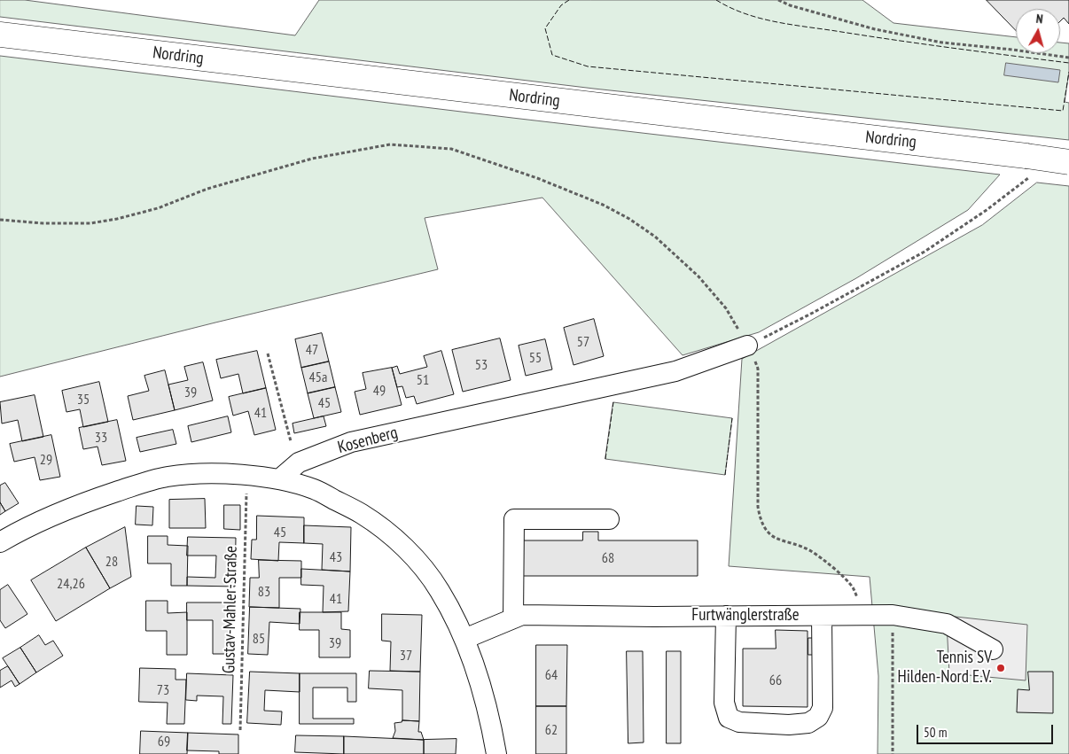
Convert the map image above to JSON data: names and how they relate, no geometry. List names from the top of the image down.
{
  "streets": {
    "main road": ["Nordring"],
    "street": ["Kosenberg", "Furtwänglerstraße"],
    "path": ["Gustav-Mahler-Straße"]
  },
  "places": ["Tennis SV Hilden-Nord E.V."],
  "house_numbers": [
    "57",
    "47",
    "55",
    "53",
    "45a",
    "51",
    "49",
    "39",
    "35",
    "45",
    "41",
    "33",
    "29",
    "45",
    "43",
    "68",
    "28",
    "24,26",
    "83",
    "41",
    "85",
    "39",
    "37",
    "64",
    "66",
    "73",
    "62",
    "69"
  ],
  "scale_bar": "50 m",
  "north": "top"
}
